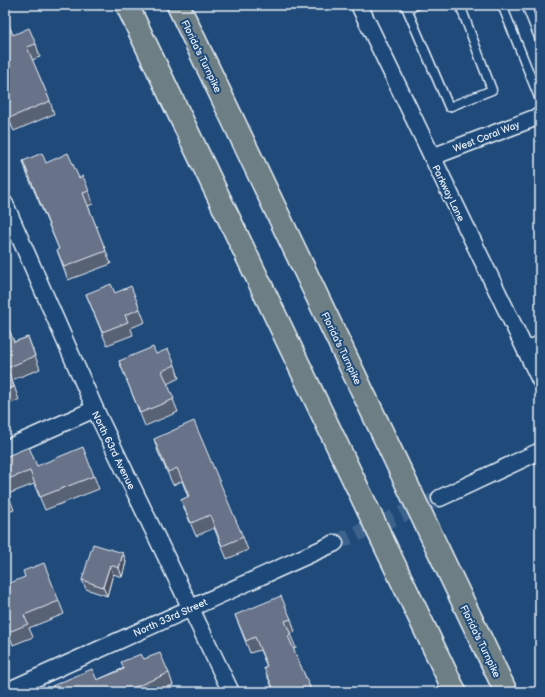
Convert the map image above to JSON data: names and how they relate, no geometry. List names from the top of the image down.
{
  "streets": {
    "highway": ["Florida's Turnpike"],
    "street": [
      "West Coral Way",
      "Parkway Lane",
      "North 63rd Avenue",
      "North 33rd Street"
    ]
  },
  "crossings": [
    ["West Coral Way", "Parkway Lane"],
    ["North 63rd Avenue", "North 33rd Street"]
  ]
}
